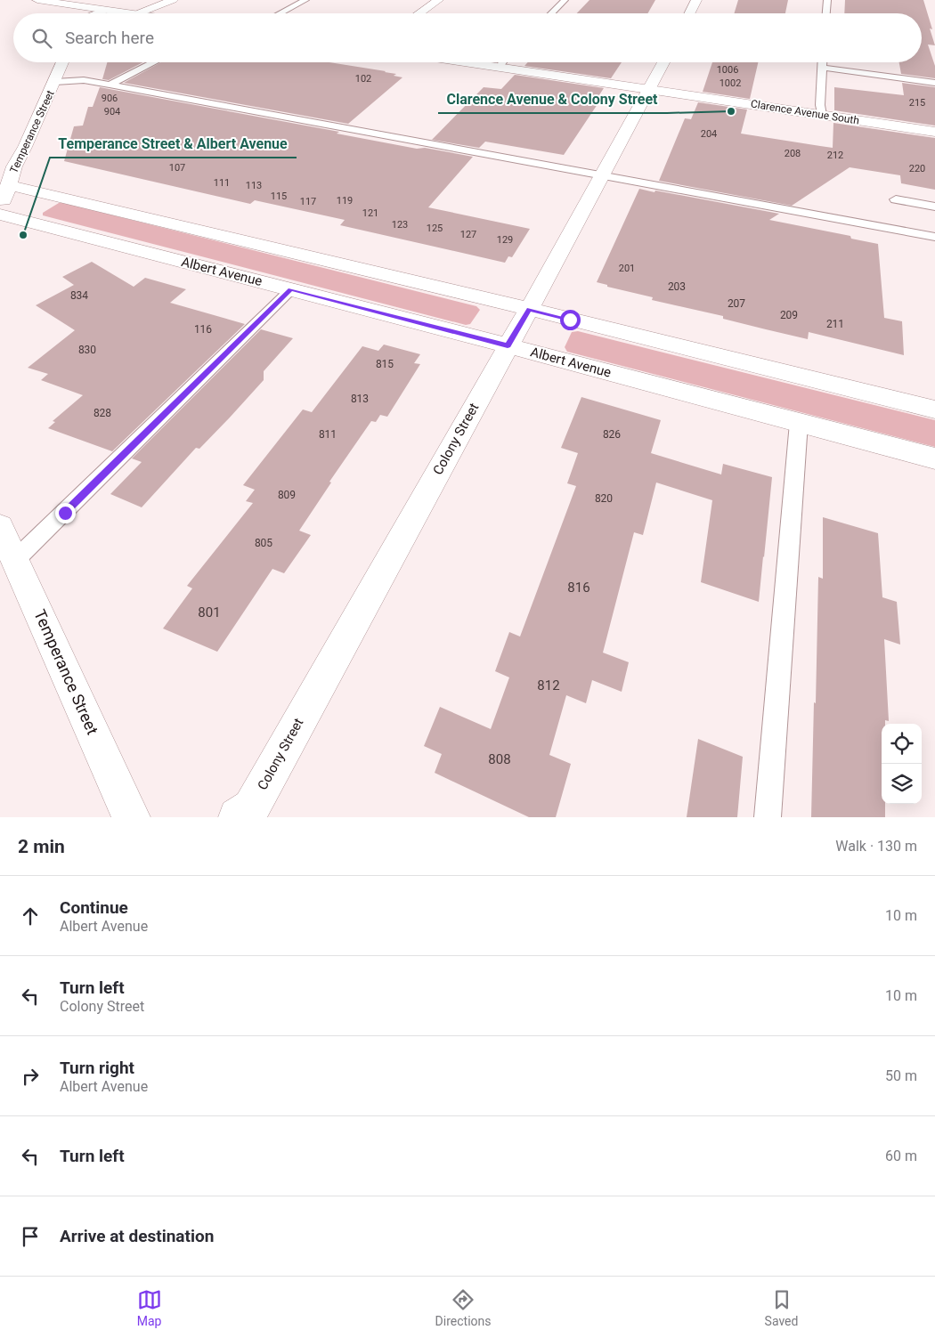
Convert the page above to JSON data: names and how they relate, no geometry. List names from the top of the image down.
{
  "streets": {
    "street": [
      "Clarence Avenue South",
      "Temperance Street",
      "Albert Avenue",
      "Colony Street"
    ]
  },
  "crossings": [
    ["Clarence Avenue South", "Colony Street"],
    ["Albert Avenue", "Colony Street"]
  ],
  "places": ["Clarence Avenue & Colony Street", "Temperance Street & Albert Avenue"],
  "house_numbers": [
    "1006",
    "102",
    "1002",
    "906",
    "215",
    "904",
    "204",
    "208",
    "212",
    "107",
    "220",
    "111",
    "113",
    "115",
    "119",
    "117",
    "121",
    "123",
    "125",
    "127",
    "129",
    "201",
    "203",
    "834",
    "207",
    "209",
    "211",
    "116",
    "830",
    "815",
    "813",
    "828",
    "811",
    "826",
    "809",
    "820",
    "805",
    "816",
    "801",
    "812",
    "808"
  ],
  "page": {
    "search": "Search here",
    "heading": ["2 min", "Walk · 130 m"],
    "list": [
      ["Continue", "Albert Avenue", "10 m"],
      ["Turn left", "Colony Street", "10 m"],
      ["Turn right", "Albert Avenue", "50 m"],
      ["Turn left", "60 m"],
      "Arrive at destination"
    ],
    "nav": ["Map", "Directions", "Saved"]
  }
}
